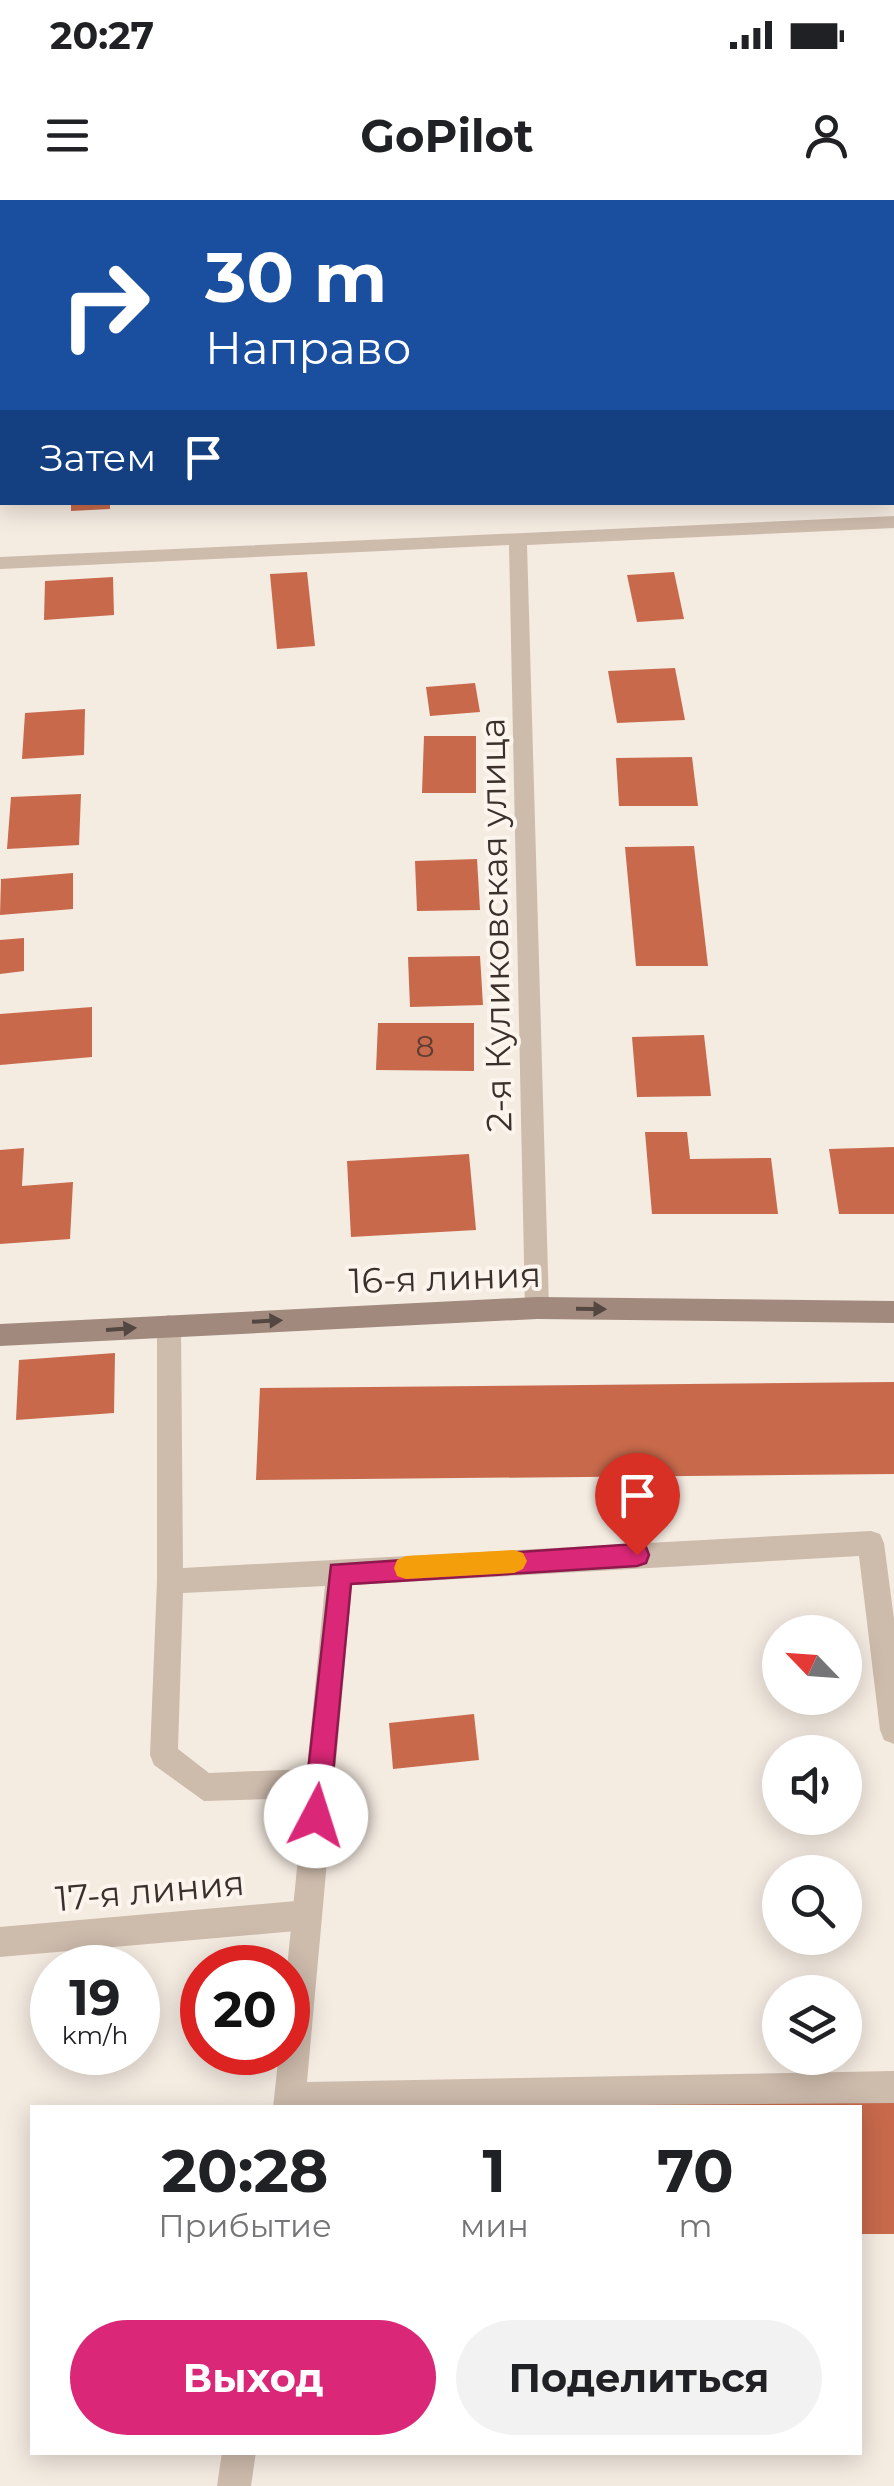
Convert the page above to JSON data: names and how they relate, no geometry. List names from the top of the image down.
{
  "streets": {
    "street": ["2-я Куликовская улица", "16-я линия", "17-я линия"]
  },
  "crossings": [
    ["2-я Куликовская улица", "16-я линия"]
  ],
  "one_way": ["16-я линия"],
  "house_numbers": ["8"],
  "north": "top left",
  "page": {
    "status": "20:27",
    "header": "GoPilot",
    "turn": ["30 m", "Направо"],
    "then": "Затем",
    "speed": "19 km/h",
    "limit": "20",
    "eta": [
      "20:28",
      "Прибытие",
      "1",
      "мин",
      "70",
      "m"
    ],
    "buttons": ["Выход", "Поделиться"]
  }
}
